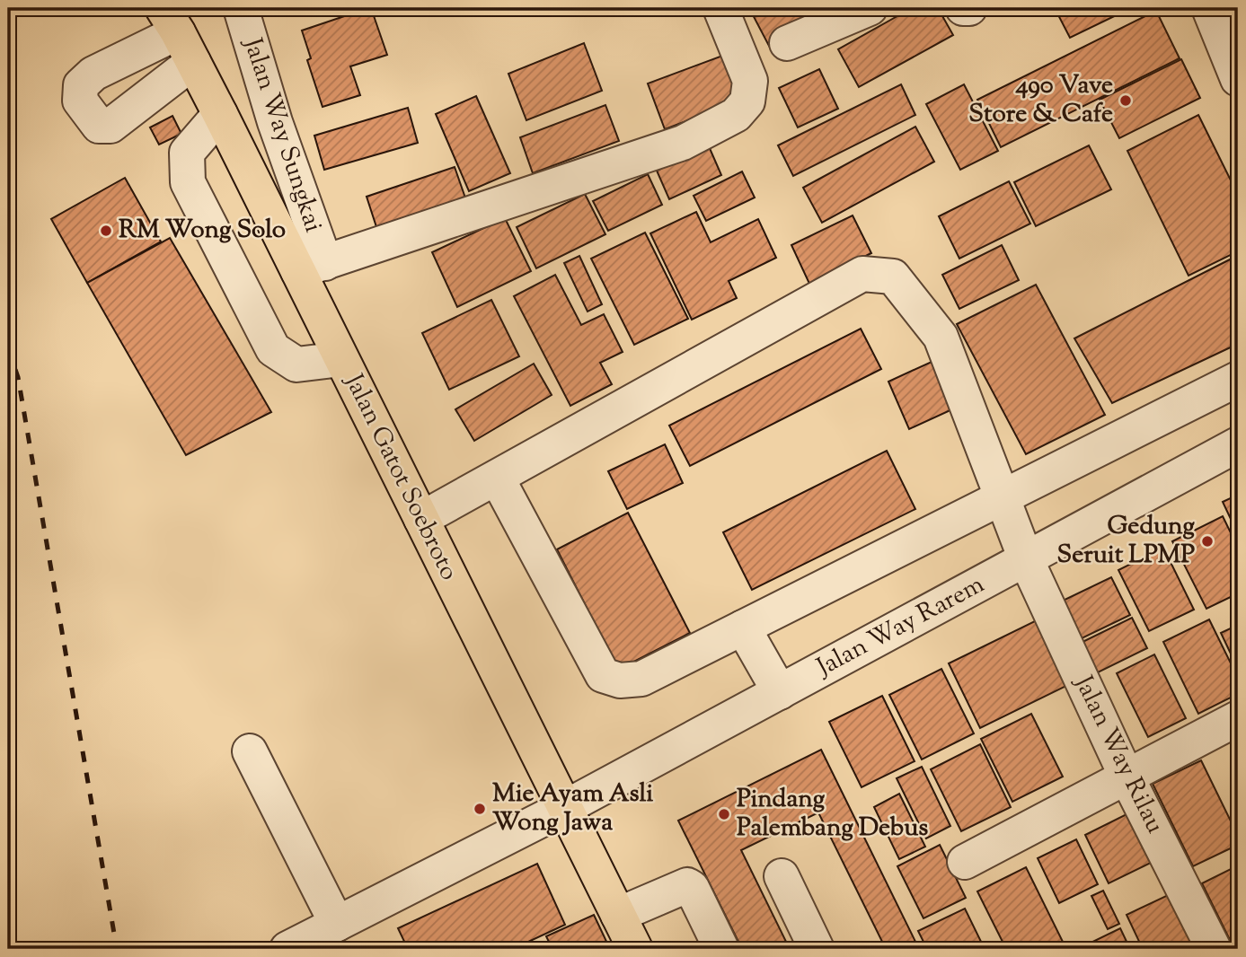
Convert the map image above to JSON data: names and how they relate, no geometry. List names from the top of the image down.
{
  "streets": {
    "main road": ["Jalan Gatot Soebroto"],
    "street": ["Jalan Way Sungkai", "Jalan Way Rarem", "Jalan Way Rilau"]
  },
  "crossings": [
    ["Jalan Way Sungkai", "Jalan Gatot Soebroto"],
    ["Jalan Gatot Soebroto", "Jalan Way Rarem"],
    ["Jalan Gatot Soebroto", "Jalan Way Rilau"],
    ["Jalan Way Rarem", "Jalan Way Rilau"]
  ],
  "places": [
    "490 Vave Store & Cafe",
    "RM Wong Solo",
    "Gedung Seruit LPMP",
    "Mie Ayam Asli Wong Jawa",
    "Pindang Palembang Debus"
  ]
}
